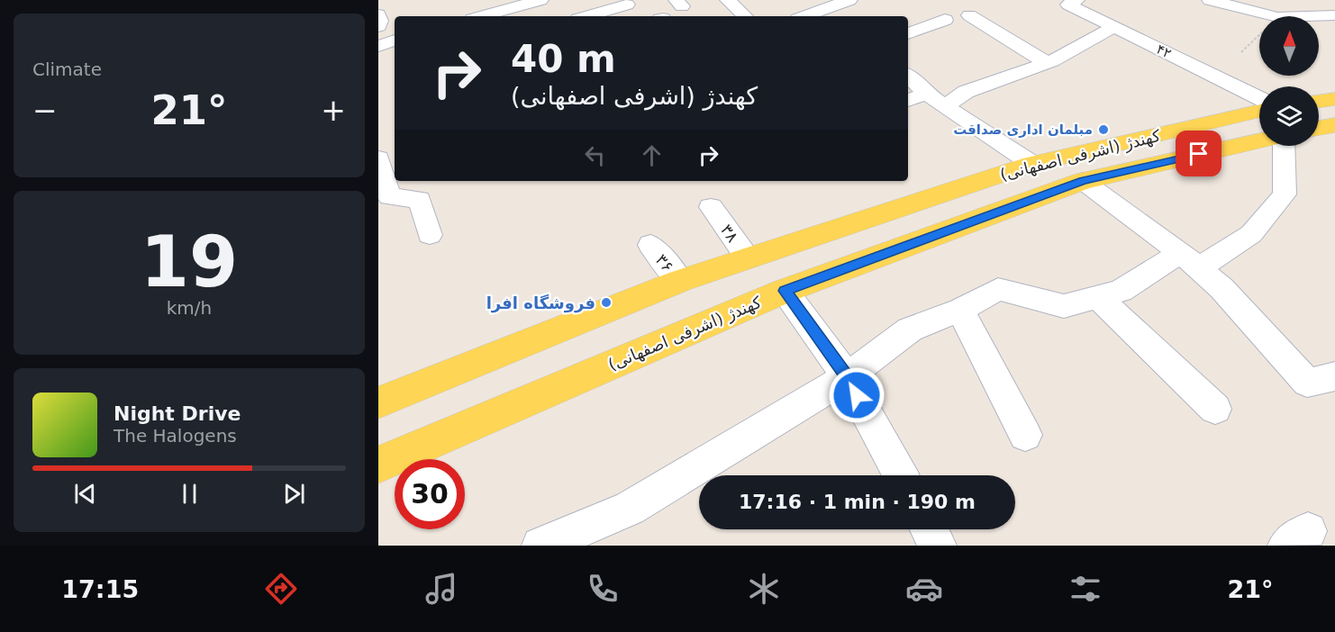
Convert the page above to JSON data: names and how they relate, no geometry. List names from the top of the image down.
{
  "streets": {
    "main road": ["کهندژ (اشرفی اصفهانی)"],
    "street": ["۴۲", "۳۸", "۳۶"]
  },
  "crossings": [
    ["کهندژ (اشرفی اصفهانی)", "۳۸"],
    ["کهندژ (اشرفی اصفهانی)", "۳۶"]
  ],
  "places": ["مبلمان اداری صداقت", "فروشگاه افرا"],
  "north": "top",
  "page": {
    "tile": [
      "Climate",
      ["19", "km/h"]
    ],
    "turn": ["40 m", "کهندژ (اشرفی اصفهانی)"],
    "heat": ["−", "21°", "+"],
    "song": ["Night Drive", "The Halogens"],
    "limit": "30",
    "trip": "17:16 · 1 min · 190 m",
    "tabs": ["17:15", "21°"]
  }
}
